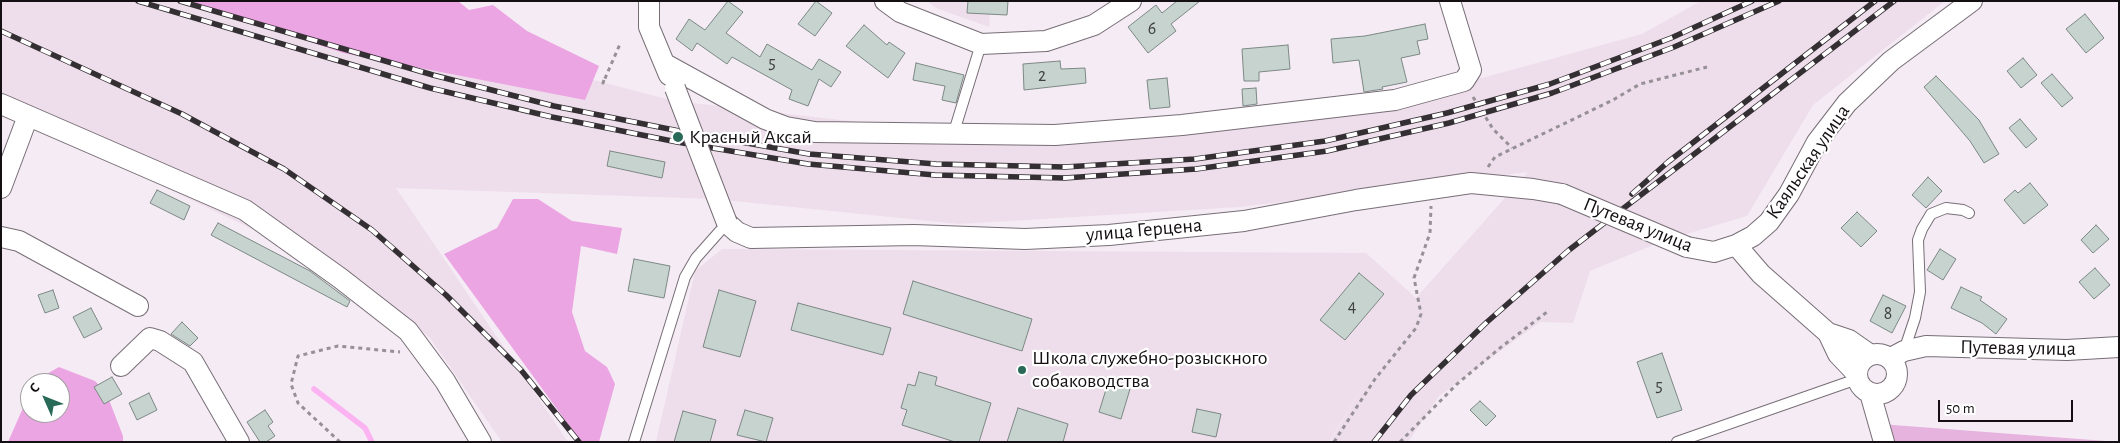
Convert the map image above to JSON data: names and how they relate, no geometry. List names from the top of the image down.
{
  "streets": {
    "street": ["Каяльская улица", "Путевая улица", "улица Герцена"]
  },
  "crossings": [
    ["Каяльская улица", "Путевая улица"],
    ["Путевая улица", "улица Герцена"]
  ],
  "places": ["Красный Аксай", "Школа служебно-розыскного собаководства"],
  "house_numbers": [
    "6",
    "5",
    "2",
    "4",
    "8",
    "5"
  ],
  "scale_bar": "50 m",
  "north": "top left"
}
